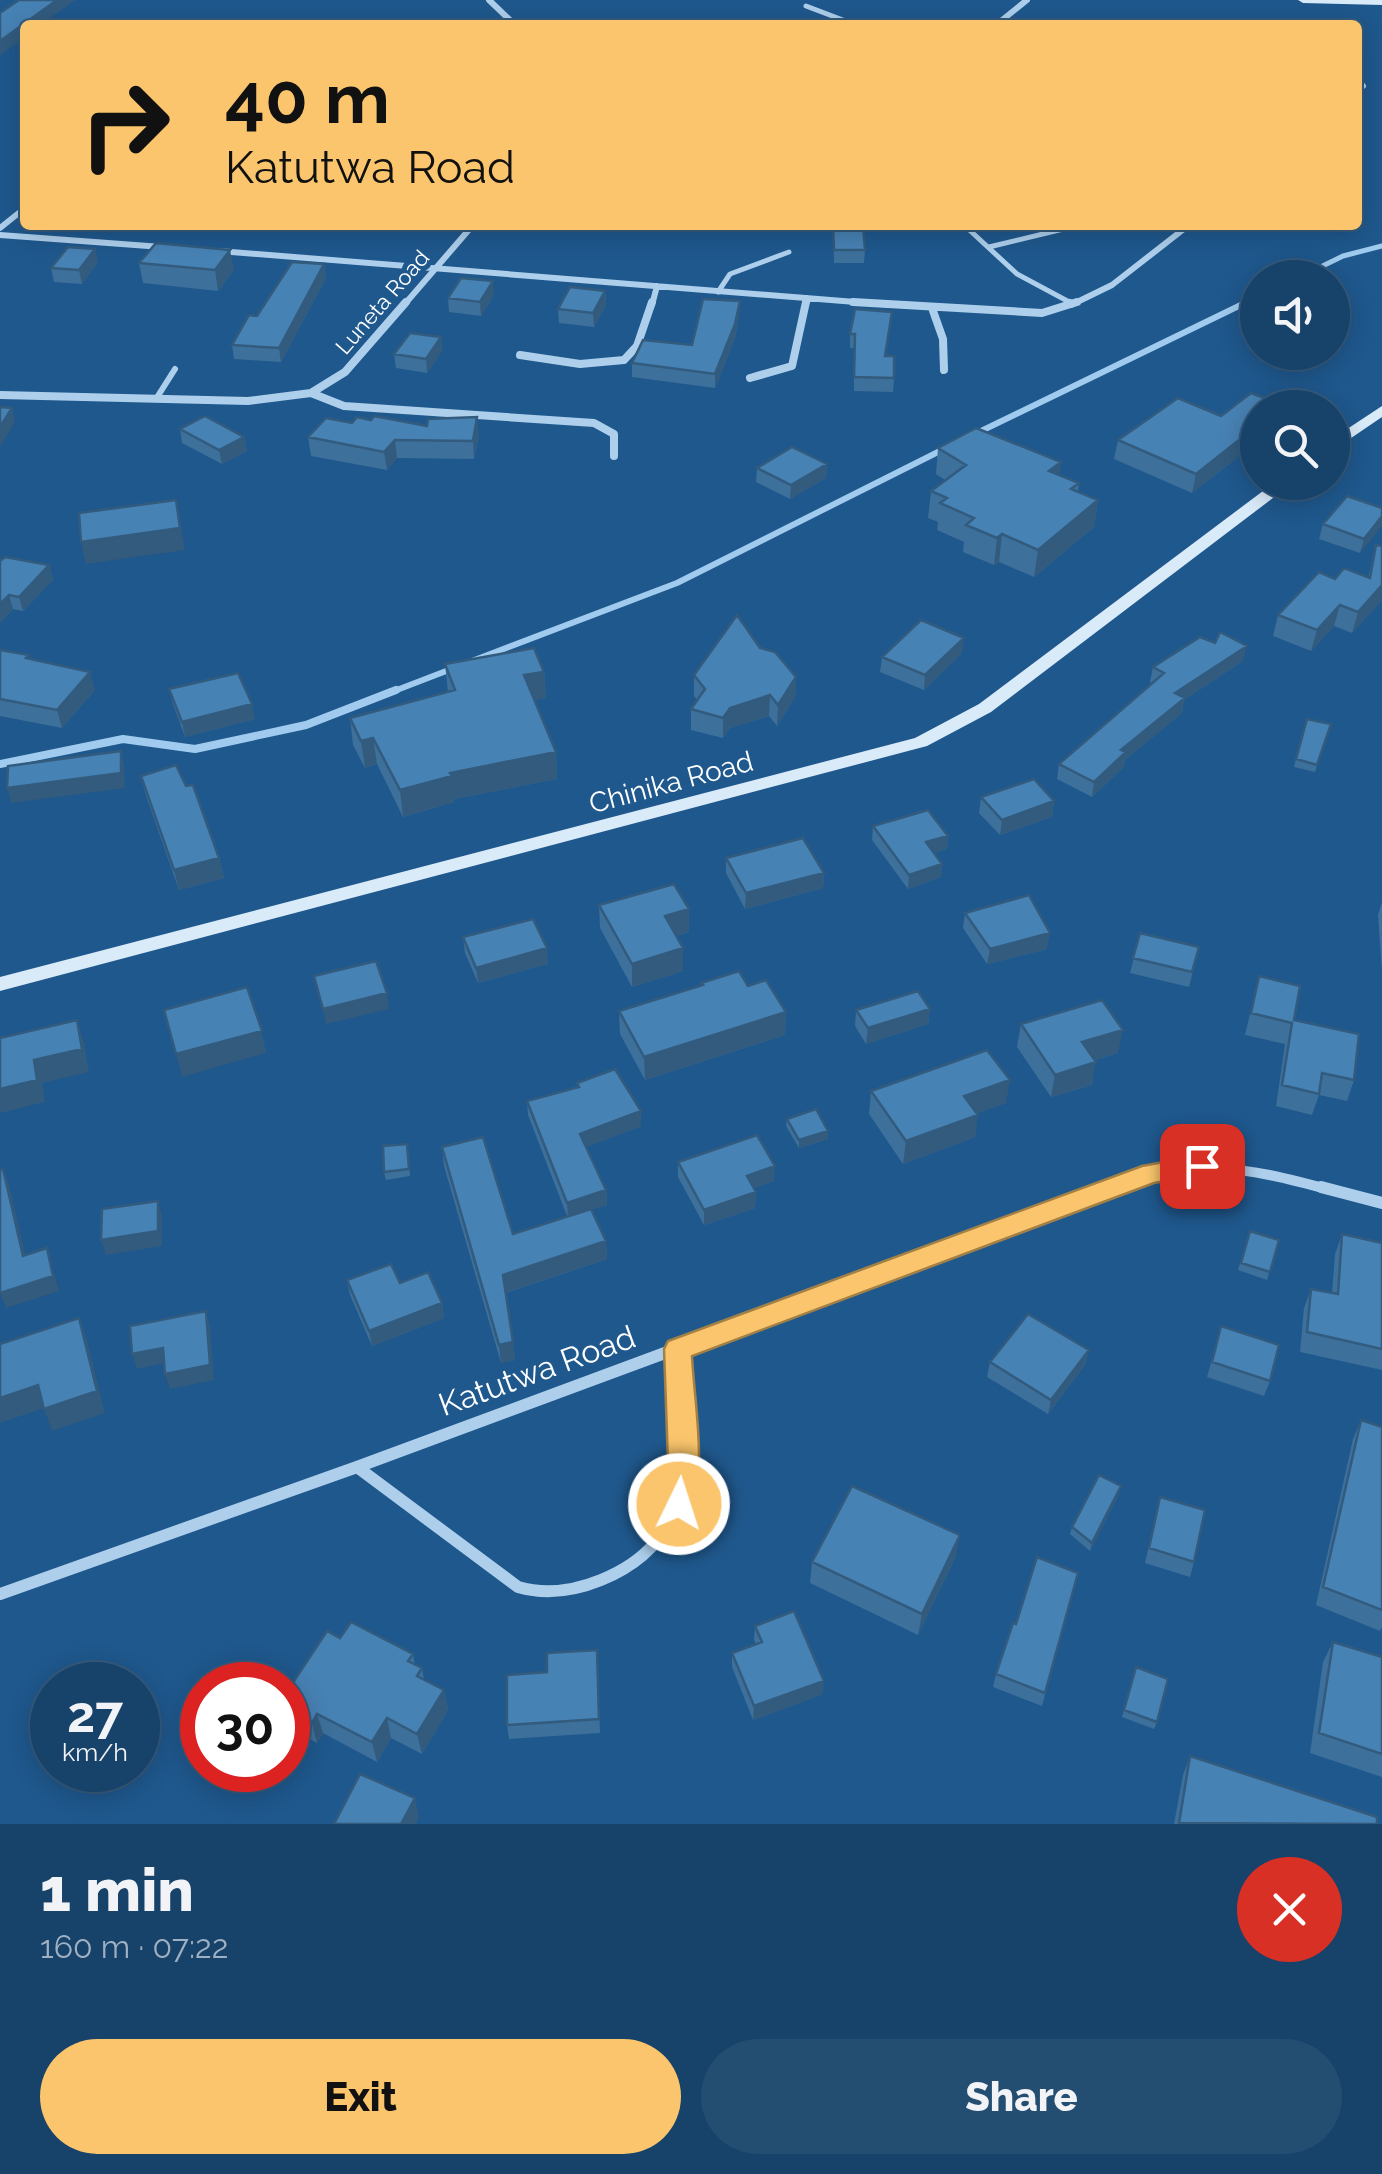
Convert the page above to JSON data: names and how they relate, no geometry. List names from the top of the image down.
{
  "streets": {
    "main road": ["Chinika Road"],
    "street": ["Luneta Road", "Katutwa Road"]
  },
  "page": {
    "turn": ["40 m", "Katutwa Road"],
    "speed": "27 km/h",
    "limit": "30",
    "heading": ["1 min", "160 m · 07:22"],
    "buttons": ["Exit", "Share"]
  }
}
